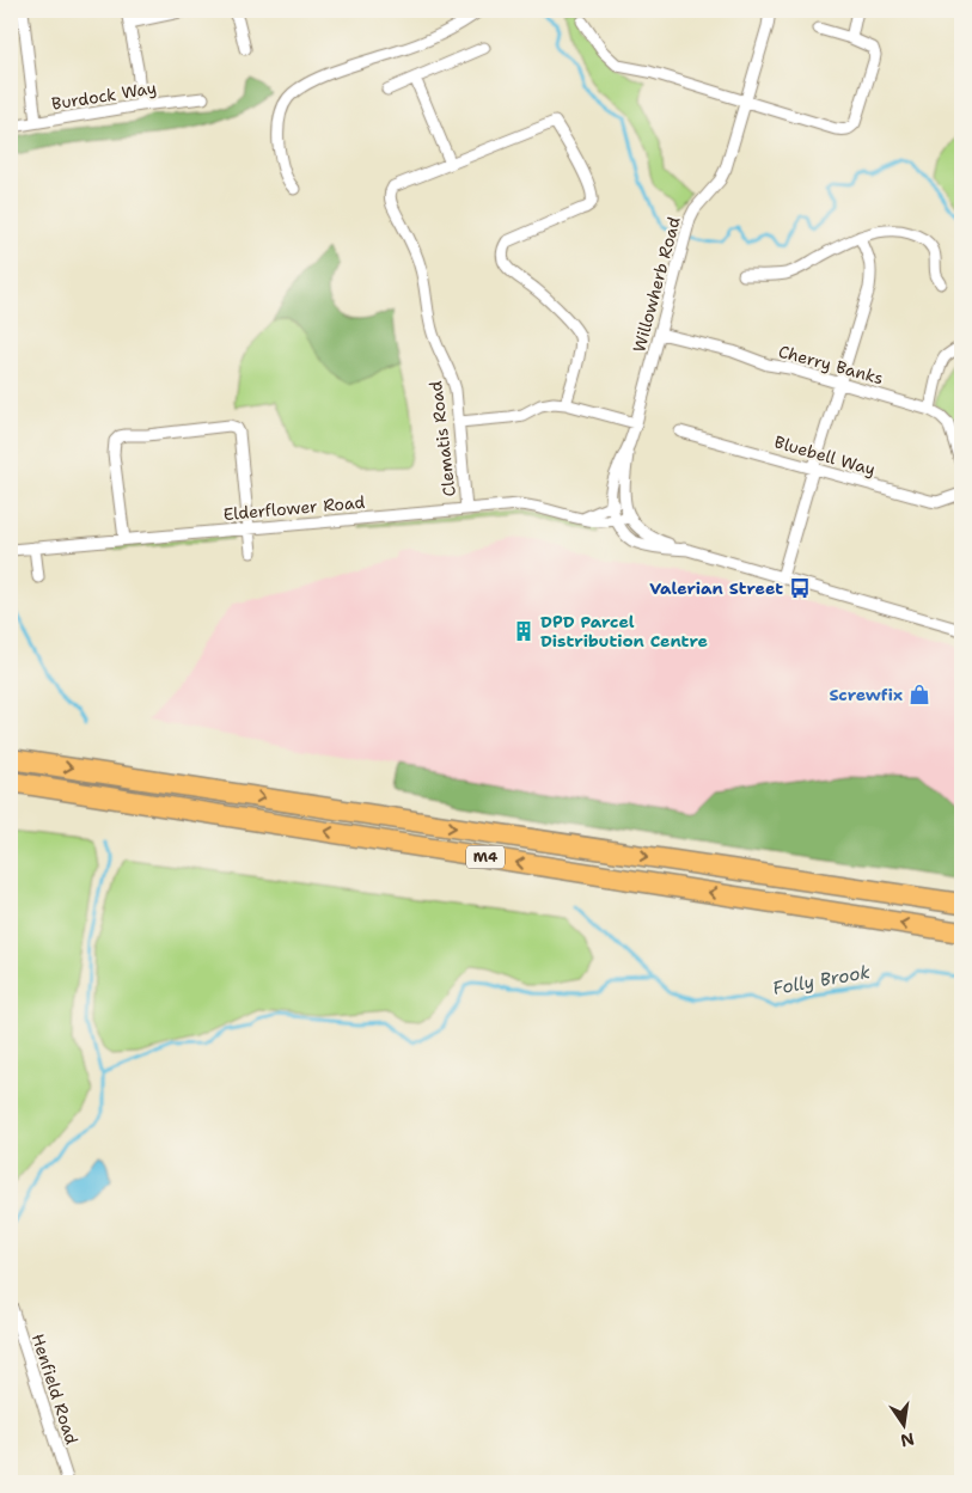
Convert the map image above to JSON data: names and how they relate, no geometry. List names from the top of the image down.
{
  "streets": {
    "highway": ["M4"],
    "street": [
      "Burdock Way",
      "Willowherb Road",
      "Cherry Banks",
      "Clematis Road",
      "Bluebell Way",
      "Elderflower Road",
      "Henfield Road"
    ]
  },
  "crossings": [
    ["Willowherb Road", "Cherry Banks"],
    ["Clematis Road", "Elderflower Road"]
  ],
  "water": ["Folly Brook"],
  "places": {
    "bus stop": ["Valerian Street"],
    "building": ["DPD Parcel Distribution Centre"],
    "shop": ["Screwfix"]
  },
  "north": "bottom"
}
